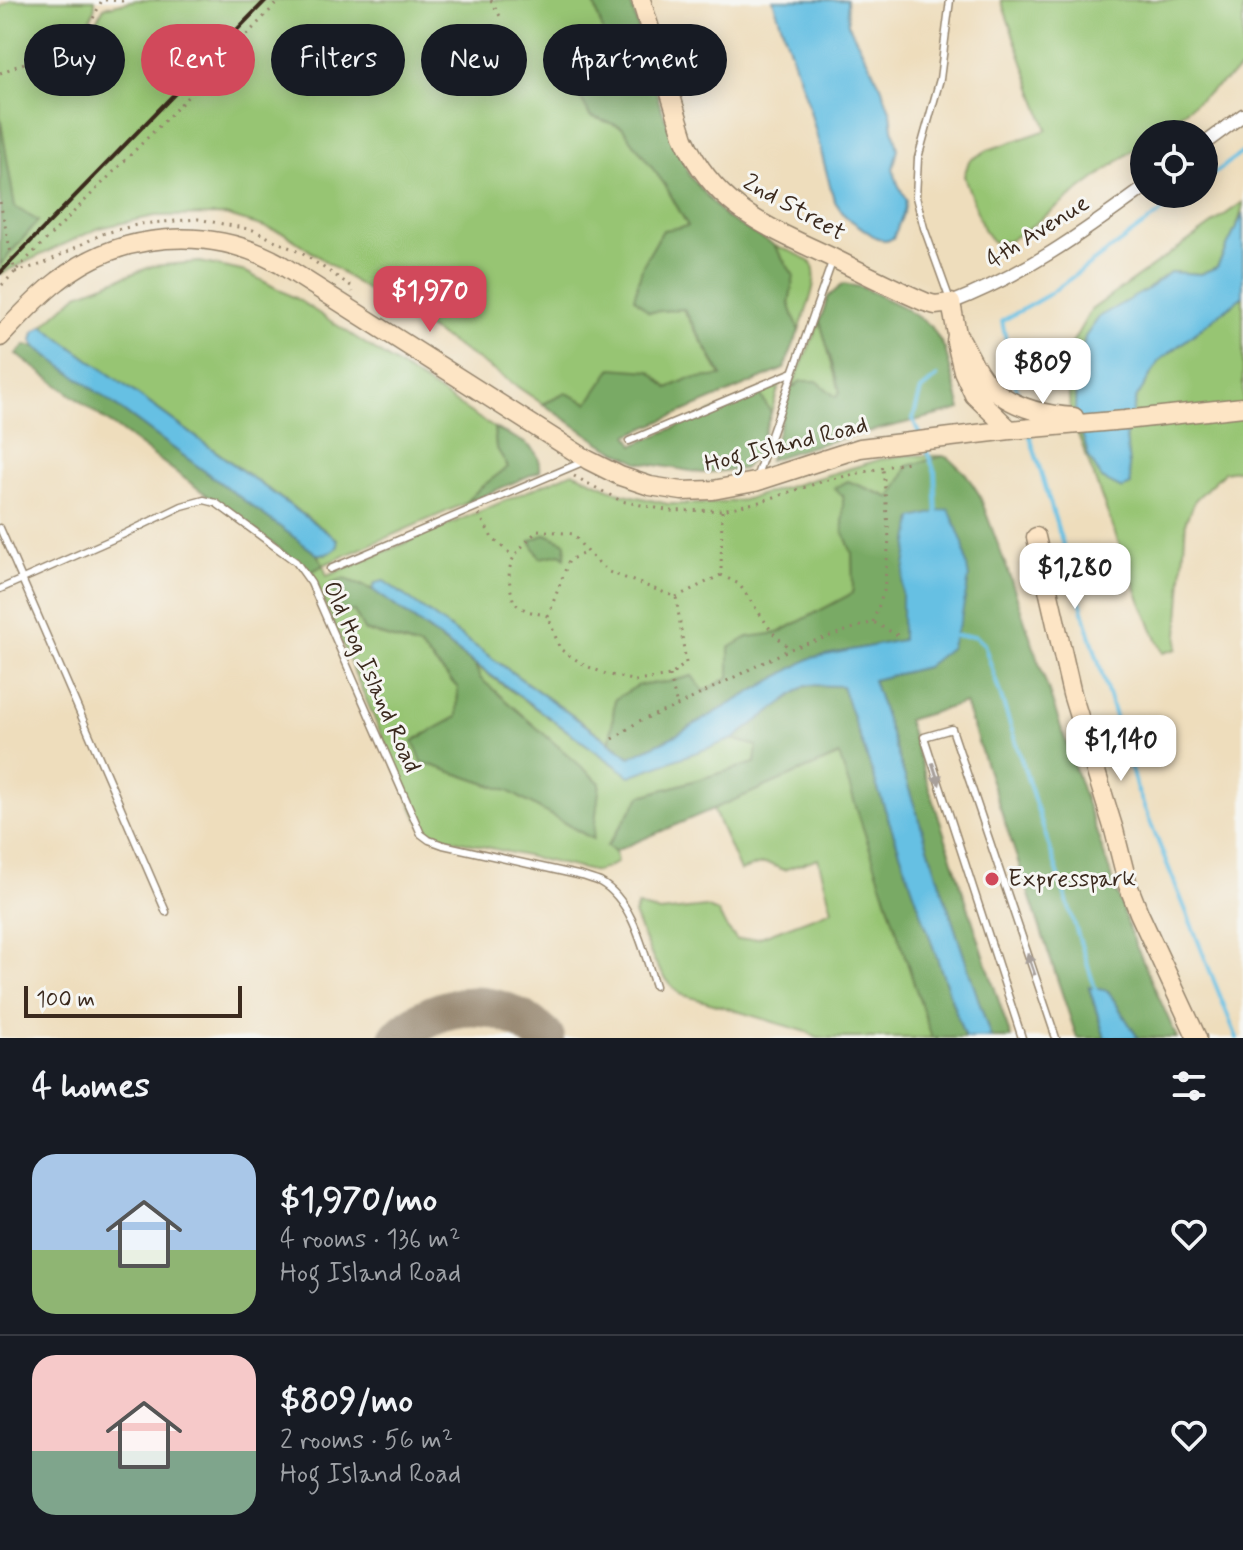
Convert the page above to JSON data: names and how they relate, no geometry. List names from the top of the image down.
{
  "streets": {
    "street": ["2nd Street", "4th Avenue", "Hog Island Road"],
    "lane": ["Old Hog Island Road"]
  },
  "crossings": [
    ["2nd Street", "4th Avenue"]
  ],
  "places": ["Expresspark"],
  "scale_bar": "100 m",
  "page": {
    "chip": [
      "Buy",
      "Rent",
      "Filters",
      "New",
      "Apartment"
    ],
    "price": [
      "$1,970",
      "$809",
      "$1,280",
      "$1,140"
    ],
    "scale": "100 m",
    "heading": "4 homes",
    "list": [
      {
        "name": "$1,970/mo",
        "note": "4 rooms · 136 m² · Hog Island Road"
      },
      {
        "name": "$809/mo",
        "note": "2 rooms · 56 m² · Hog Island Road"
      }
    ]
  }
}
